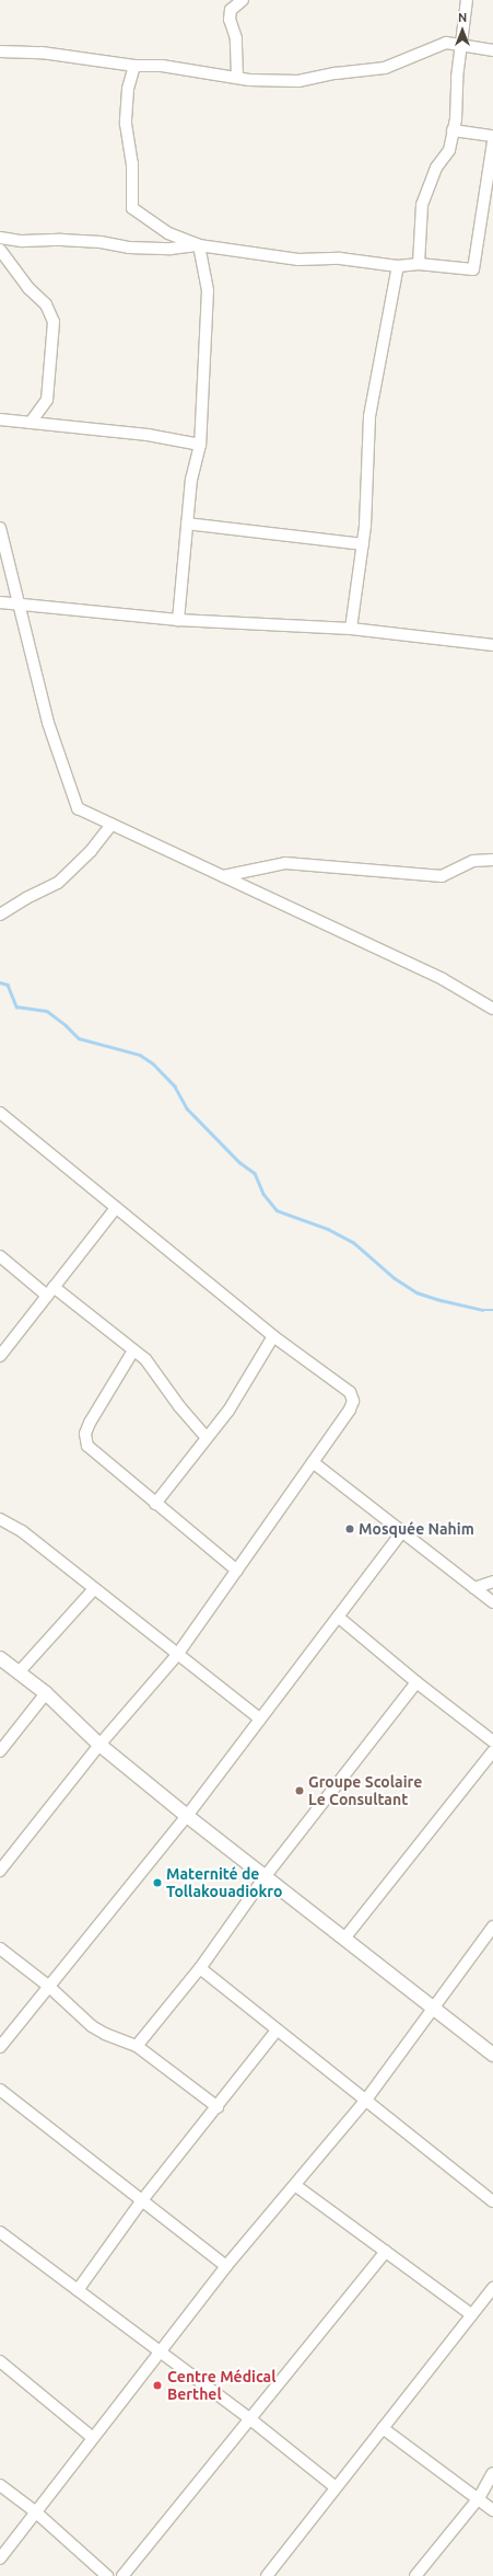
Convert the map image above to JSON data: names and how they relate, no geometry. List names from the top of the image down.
{
  "places": [
    "Mosquée Nahim",
    "Groupe Scolaire Le Consultant",
    "Maternité de Tollakouadiokro",
    "Centre Médical Berthel"
  ],
  "north": "top"
}
